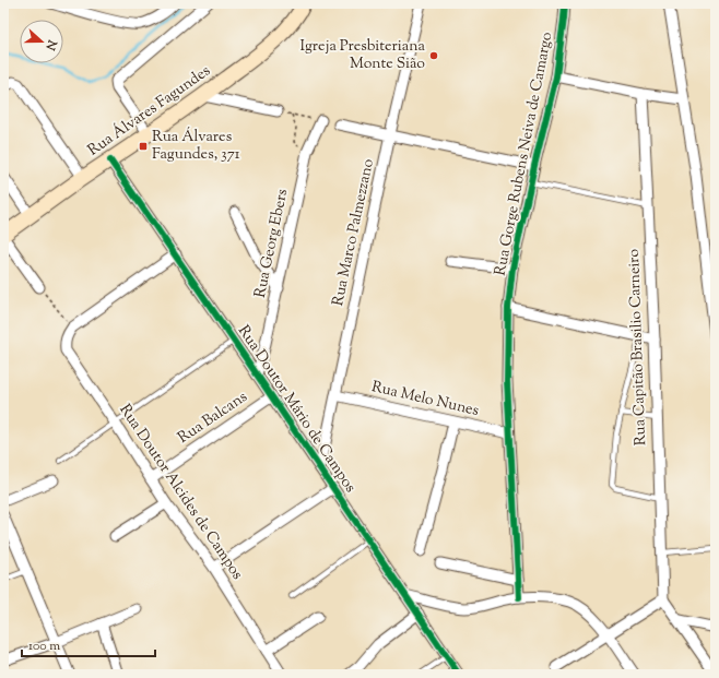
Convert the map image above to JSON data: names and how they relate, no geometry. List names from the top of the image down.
{
  "streets": {
    "street": [
      "Rua Álvares Fagundes",
      "Rua Gorge Rubens Neiva de Camargo",
      "Rua Marco Palmezzano",
      "Rua Georg Ebers",
      "Rua Capitão Brasilio Carneiro",
      "Rua Melo Nunes",
      "Rua Doutor Mário de Campos",
      "Rua Balcans",
      "Rua Doutor Alcides de Campos"
    ]
  },
  "crossings": [
    ["Rua Álvares Fagundes", "Rua Doutor Mário de Campos"],
    ["Rua Gorge Rubens Neiva de Camargo", "Rua Melo Nunes"],
    ["Rua Marco Palmezzano", "Rua Melo Nunes"],
    ["Rua Marco Palmezzano", "Rua Doutor Mário de Campos"],
    ["Rua Georg Ebers", "Rua Doutor Mário de Campos"],
    ["Rua Doutor Mário de Campos", "Rua Balcans"],
    ["Rua Balcans", "Rua Doutor Alcides de Campos"]
  ],
  "places": {
    "other": ["Igreja Presbiteriana Monte Sião"],
    "transit": ["Rua Álvares Fagundes, 371"]
  },
  "scale_bar": "100 m",
  "north": "right"
}
